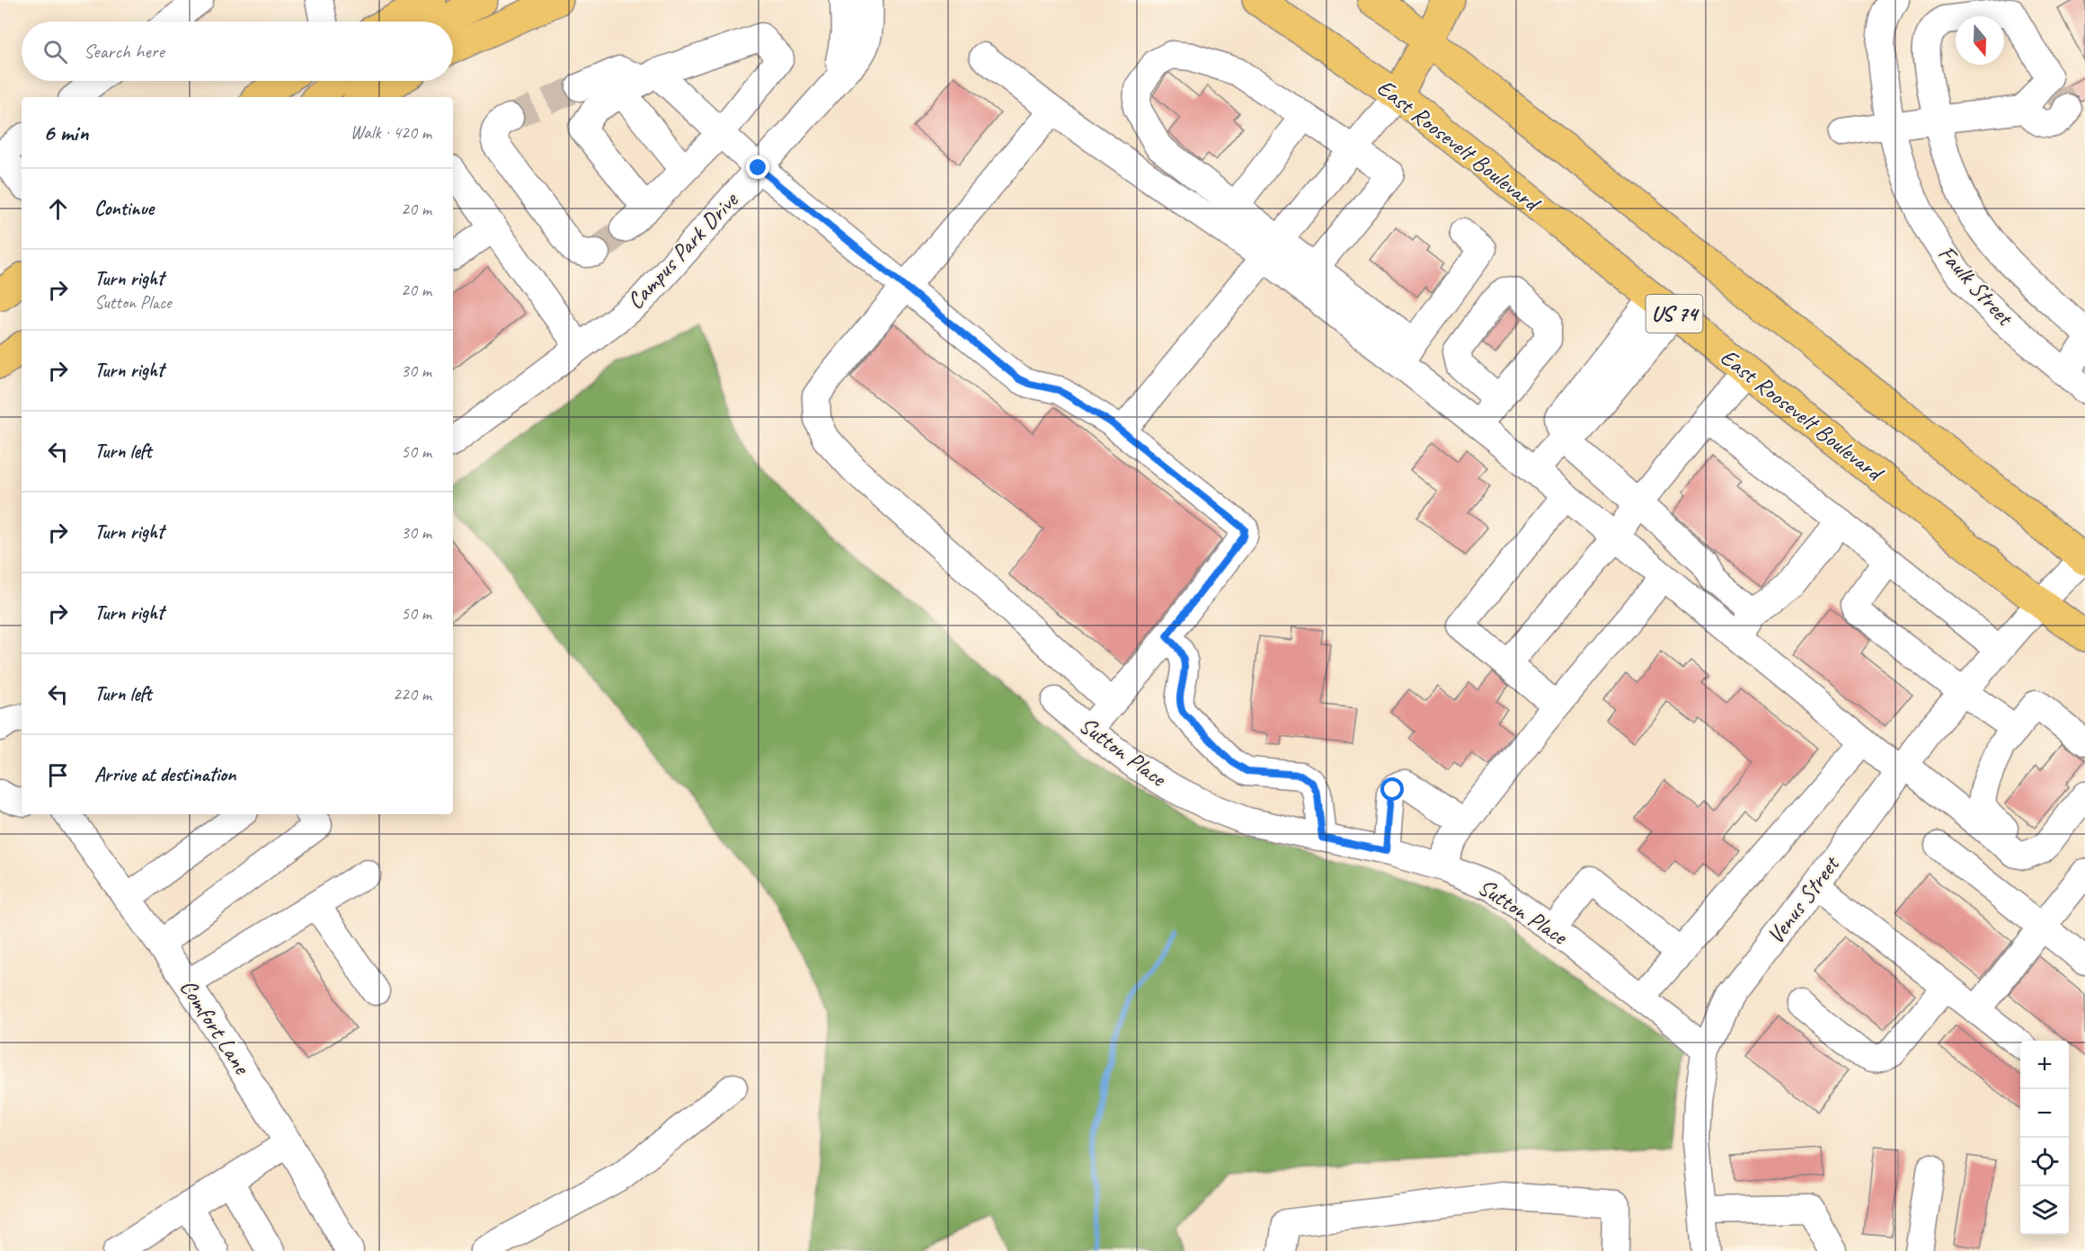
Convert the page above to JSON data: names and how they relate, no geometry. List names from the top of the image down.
{
  "streets": {
    "main road": ["East Roosevelt Boulevard", "US 74"],
    "street": [
      "Campus Park Drive",
      "Faulk Street",
      "Sutton Place",
      "Venus Street",
      "Comfort Lane"
    ]
  },
  "crossings": [
    ["East Roosevelt Boulevard", "Venus Street"],
    ["US 74", "Venus Street"],
    ["Sutton Place", "Venus Street"]
  ],
  "north": "bottom",
  "page": {
    "search": "Search here",
    "heading": ["6 min", "Walk · 420 m"],
    "list": [
      ["Continue", "20 m"],
      ["Turn right", "Sutton Place", "20 m"],
      ["Turn right", "30 m"],
      ["Turn left", "50 m"],
      ["Turn right", "30 m"],
      ["Turn right", "50 m"],
      ["Turn left", "220 m"],
      "Arrive at destination"
    ],
    "map_buttons": ["+", "−"]
  }
}
